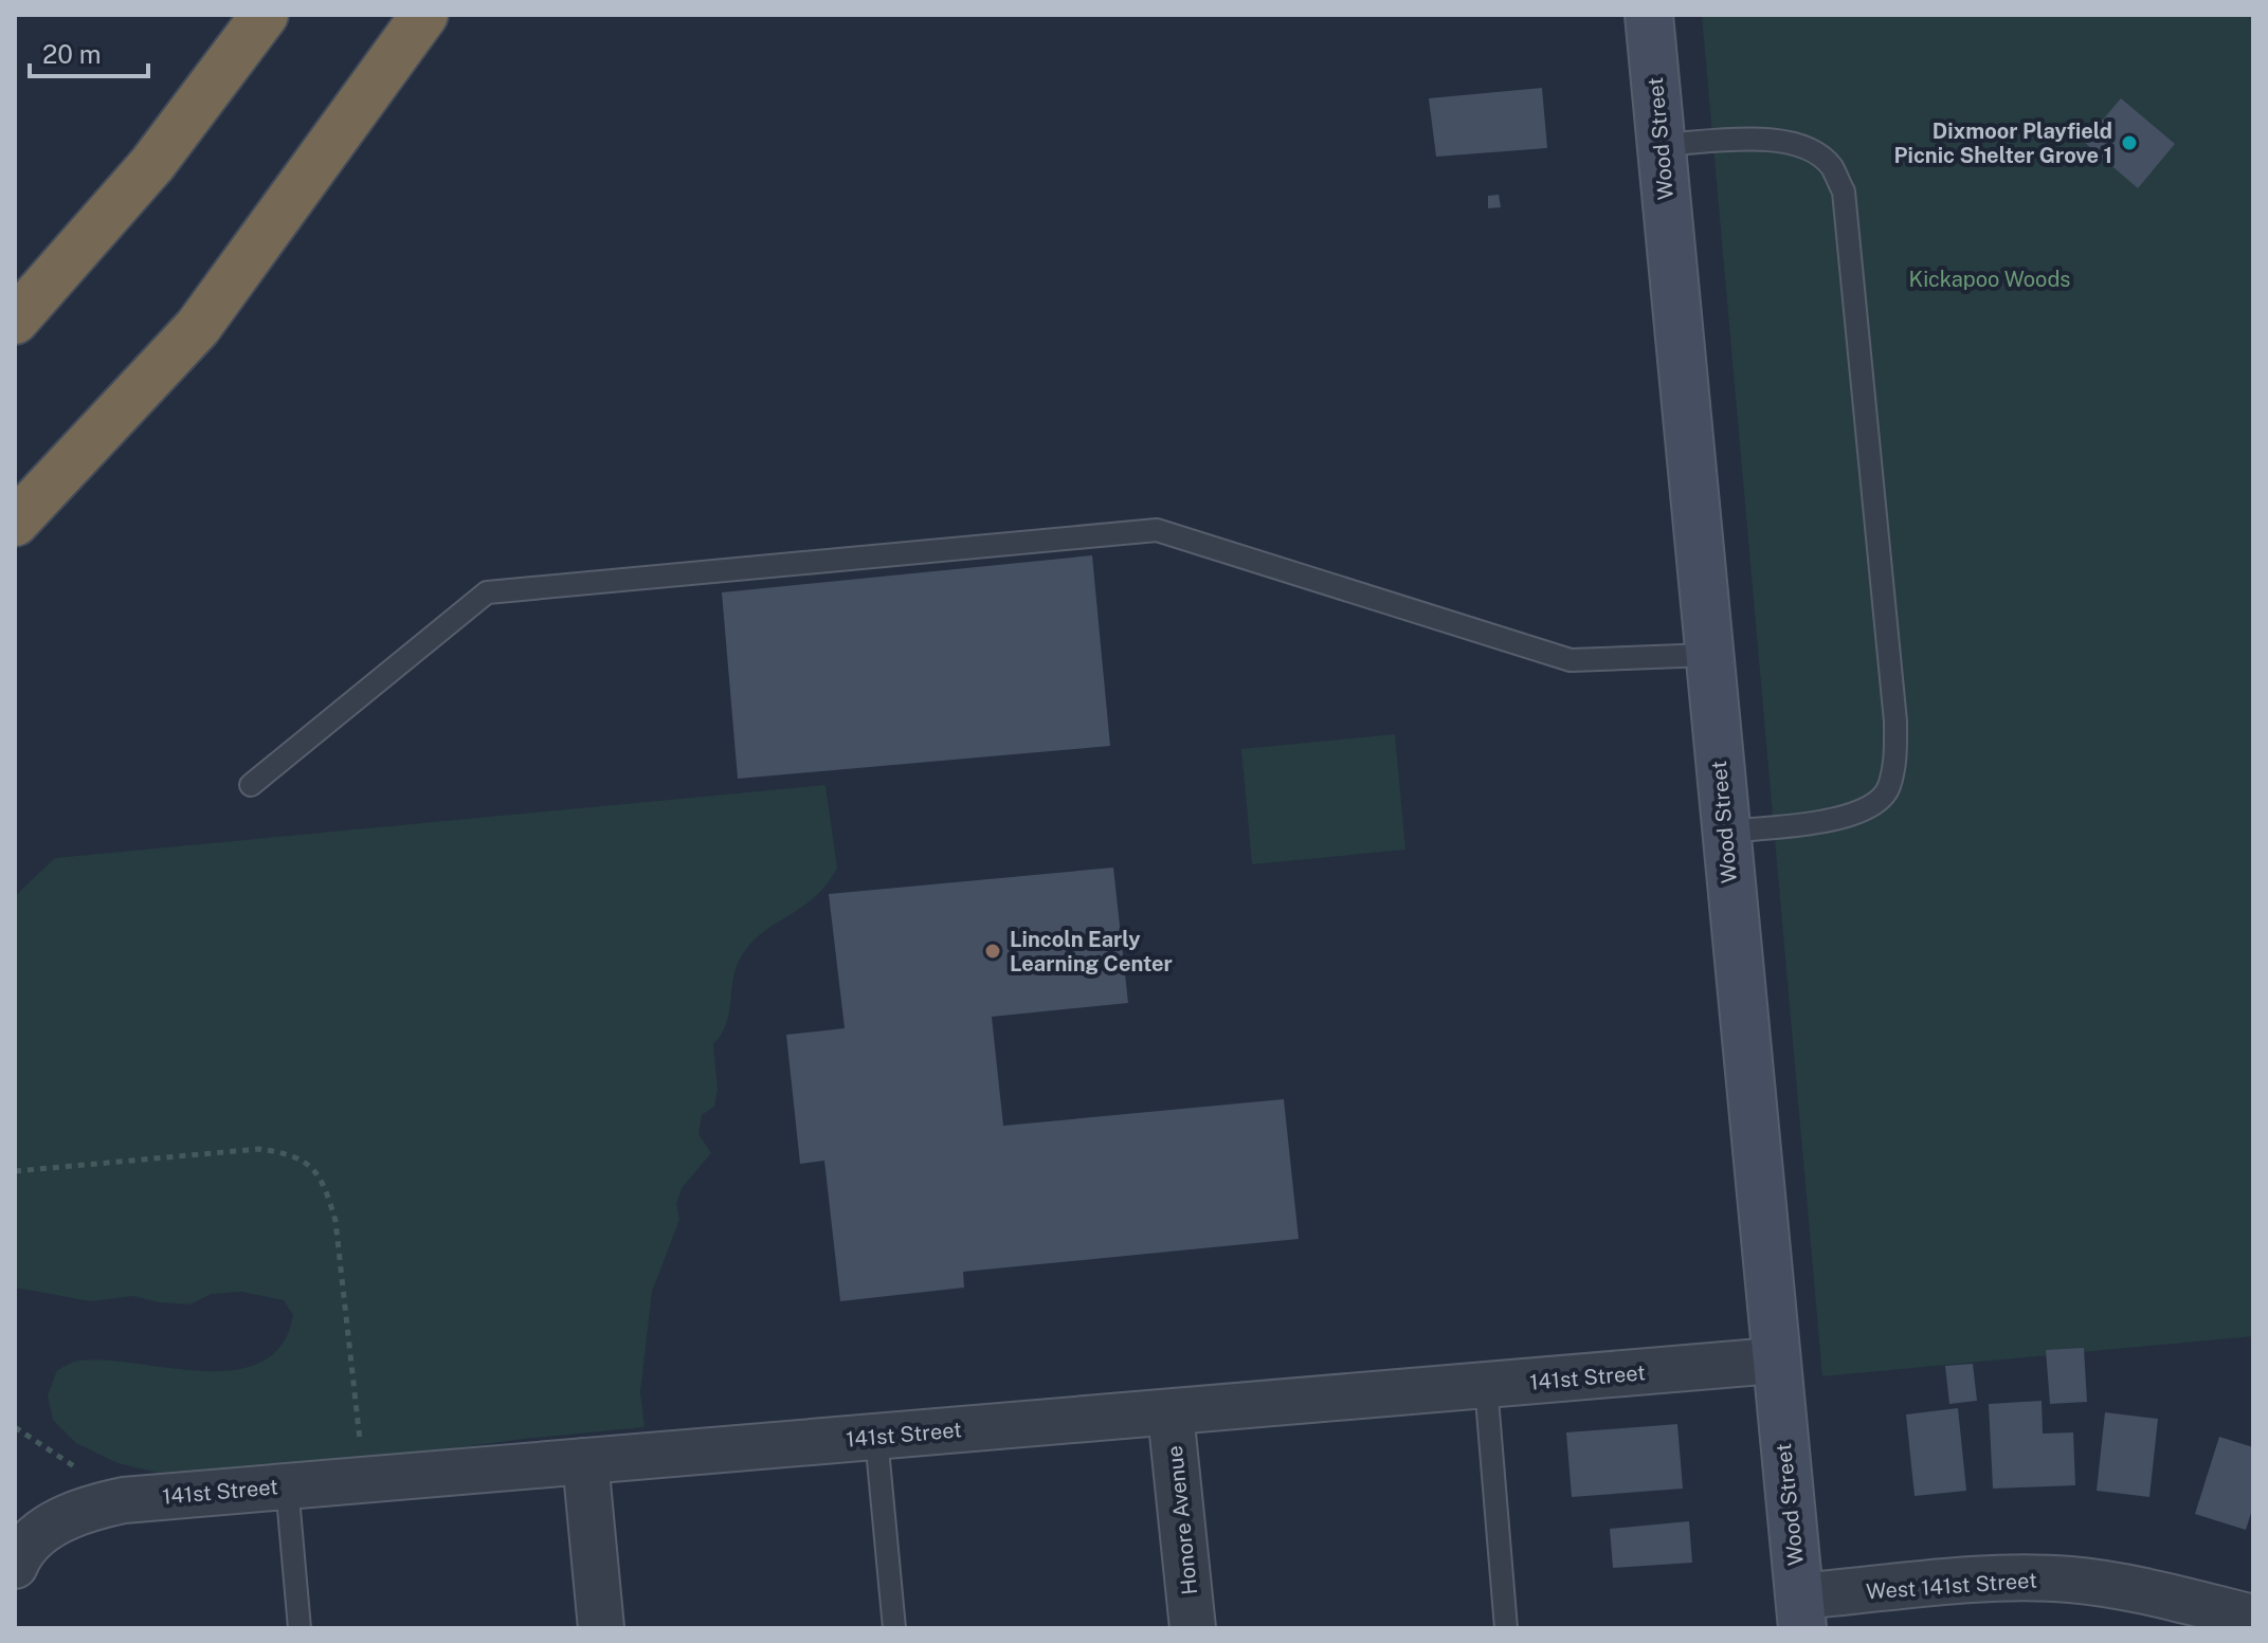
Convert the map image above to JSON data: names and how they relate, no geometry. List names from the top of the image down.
{
  "streets": {
    "main road": ["Wood Street"],
    "street": ["141st Street", "Honore Avenue", "West 141st Street"]
  },
  "crossings": [
    ["Wood Street", "141st Street"],
    ["Wood Street", "West 141st Street"],
    ["141st Street", "Honore Avenue"]
  ],
  "parks": ["Kickapoo Woods"],
  "places": ["Dixmoor Playfield Picnic Shelter Grove 1", "Lincoln Early Learning Center"],
  "scale_bar": "20 m"
}
